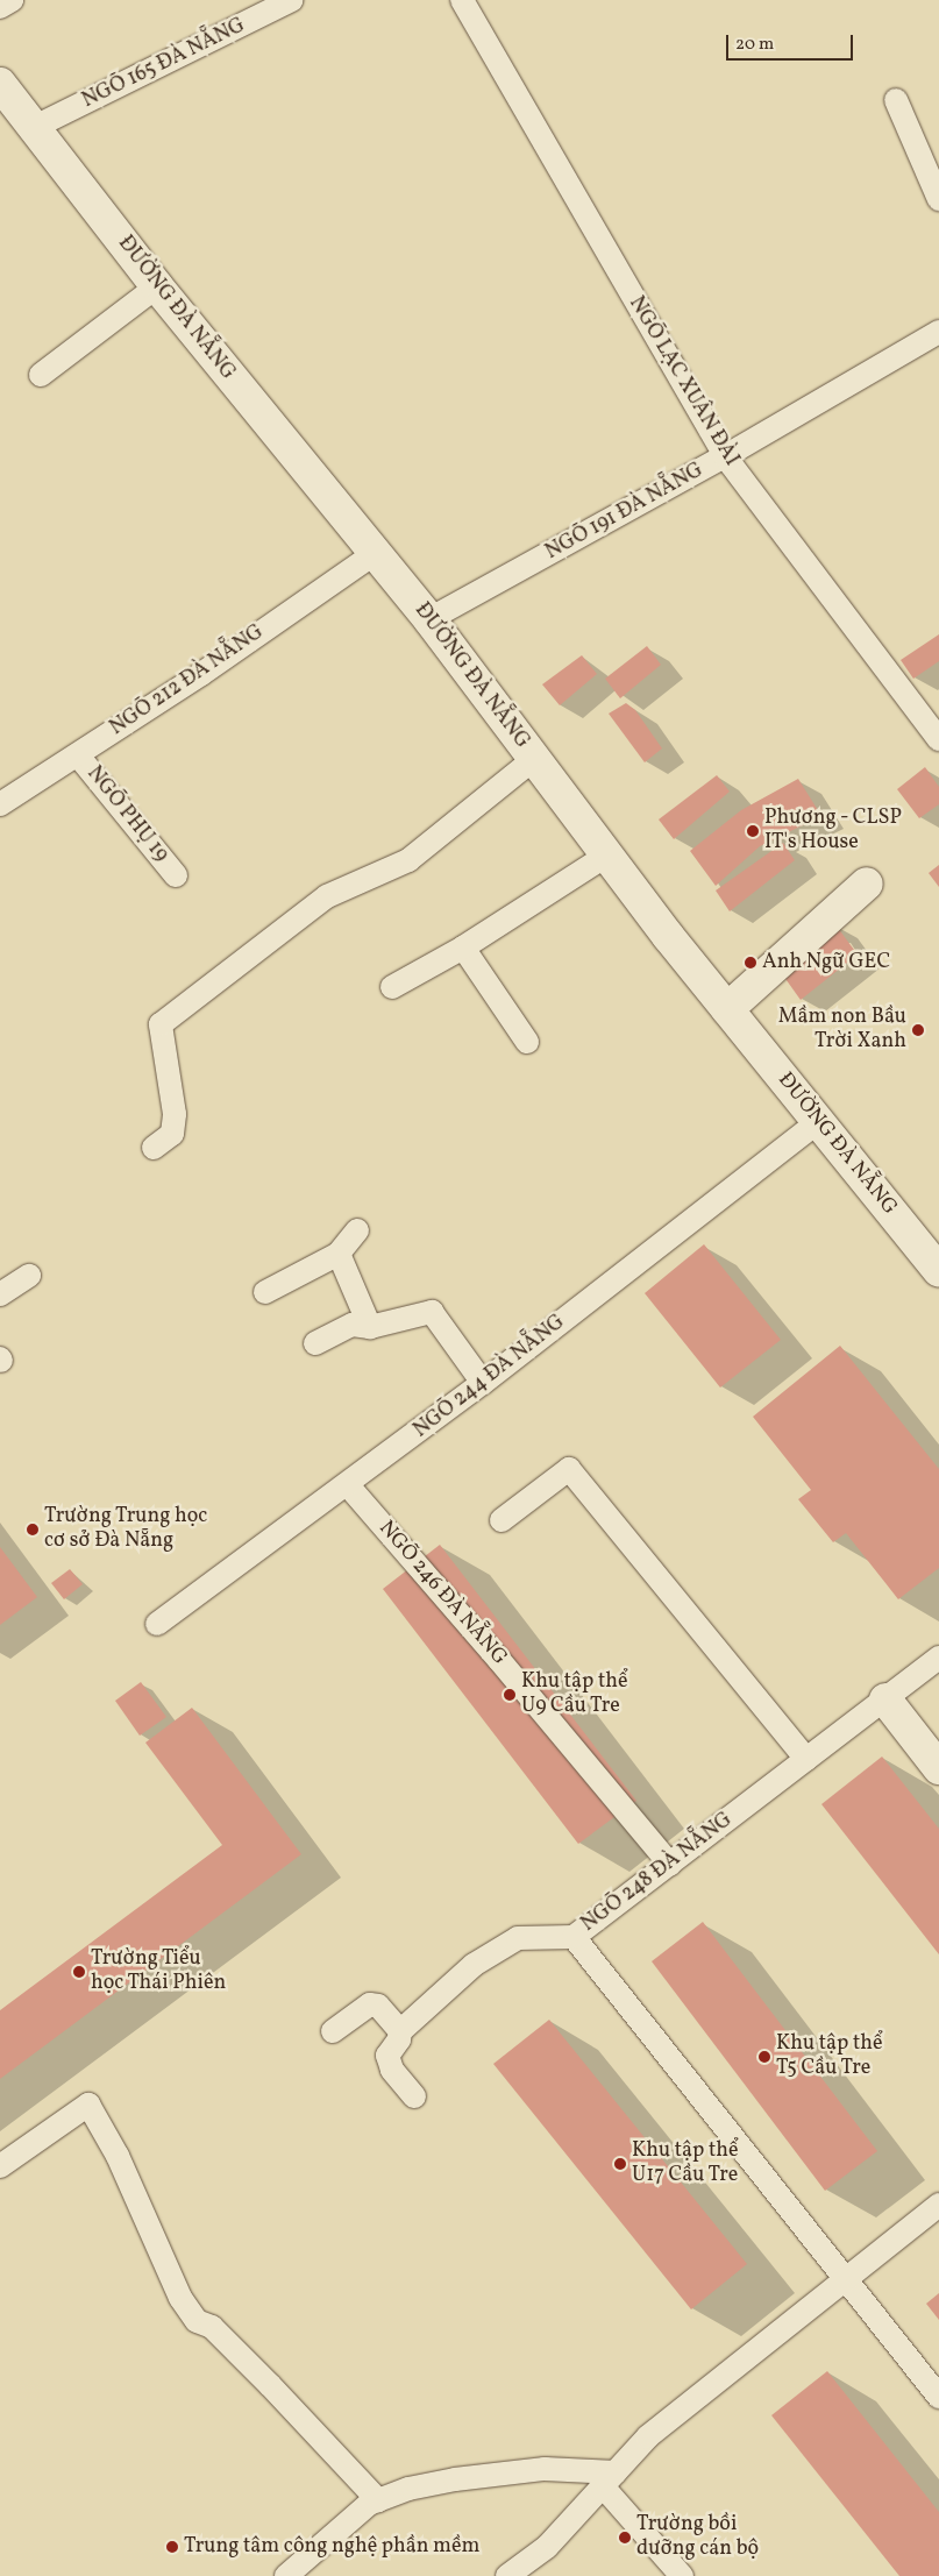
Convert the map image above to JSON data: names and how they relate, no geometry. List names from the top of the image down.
{
  "streets": {
    "main road": ["ĐƯỜNG ĐÀ NẴNG"],
    "lane": [
      "NGÕ 165 ĐÀ NẴNG",
      "NGÕ LẠC XUÂN ĐÀI",
      "NGÕ 191 ĐÀ NẴNG",
      "NGÕ 212 ĐÀ NẴNG",
      "NGÕ PHỤ 19",
      "NGÕ 244 ĐÀ NẴNG",
      "NGÕ 246 ĐÀ NẴNG",
      "NGÕ 248 ĐÀ NẴNG"
    ]
  },
  "crossings": [
    ["NGÕ 165 ĐÀ NẴNG", "ĐƯỜNG ĐÀ NẴNG"],
    ["ĐƯỜNG ĐÀ NẴNG", "NGÕ 191 ĐÀ NẴNG"],
    ["ĐƯỜNG ĐÀ NẴNG", "NGÕ 212 ĐÀ NẴNG"],
    ["ĐƯỜNG ĐÀ NẴNG", "NGÕ 244 ĐÀ NẴNG"],
    ["NGÕ LẠC XUÂN ĐÀI", "NGÕ 191 ĐÀ NẴNG"],
    ["NGÕ 212 ĐÀ NẴNG", "NGÕ PHỤ 19"],
    ["NGÕ 244 ĐÀ NẴNG", "NGÕ 246 ĐÀ NẴNG"],
    ["NGÕ 246 ĐÀ NẴNG", "NGÕ 248 ĐÀ NẴNG"]
  ],
  "places": [
    "Phương - CLSP IT's House",
    "Anh Ngữ GEC",
    "Mầm non Bầu Trời Xanh",
    "Trường Trung học cơ sở Đà Nẵng",
    "Khu tập thể U9 Cầu Tre",
    "Trường Tiểu học Thái Phiên",
    "Khu tập thể T5 Cầu Tre",
    "Khu tập thể U17 Cầu Tre",
    "Trường bồi dưỡng cán bộ",
    "Trung tâm công nghệ phần mềm"
  ],
  "scale_bar": "20 m"
}
